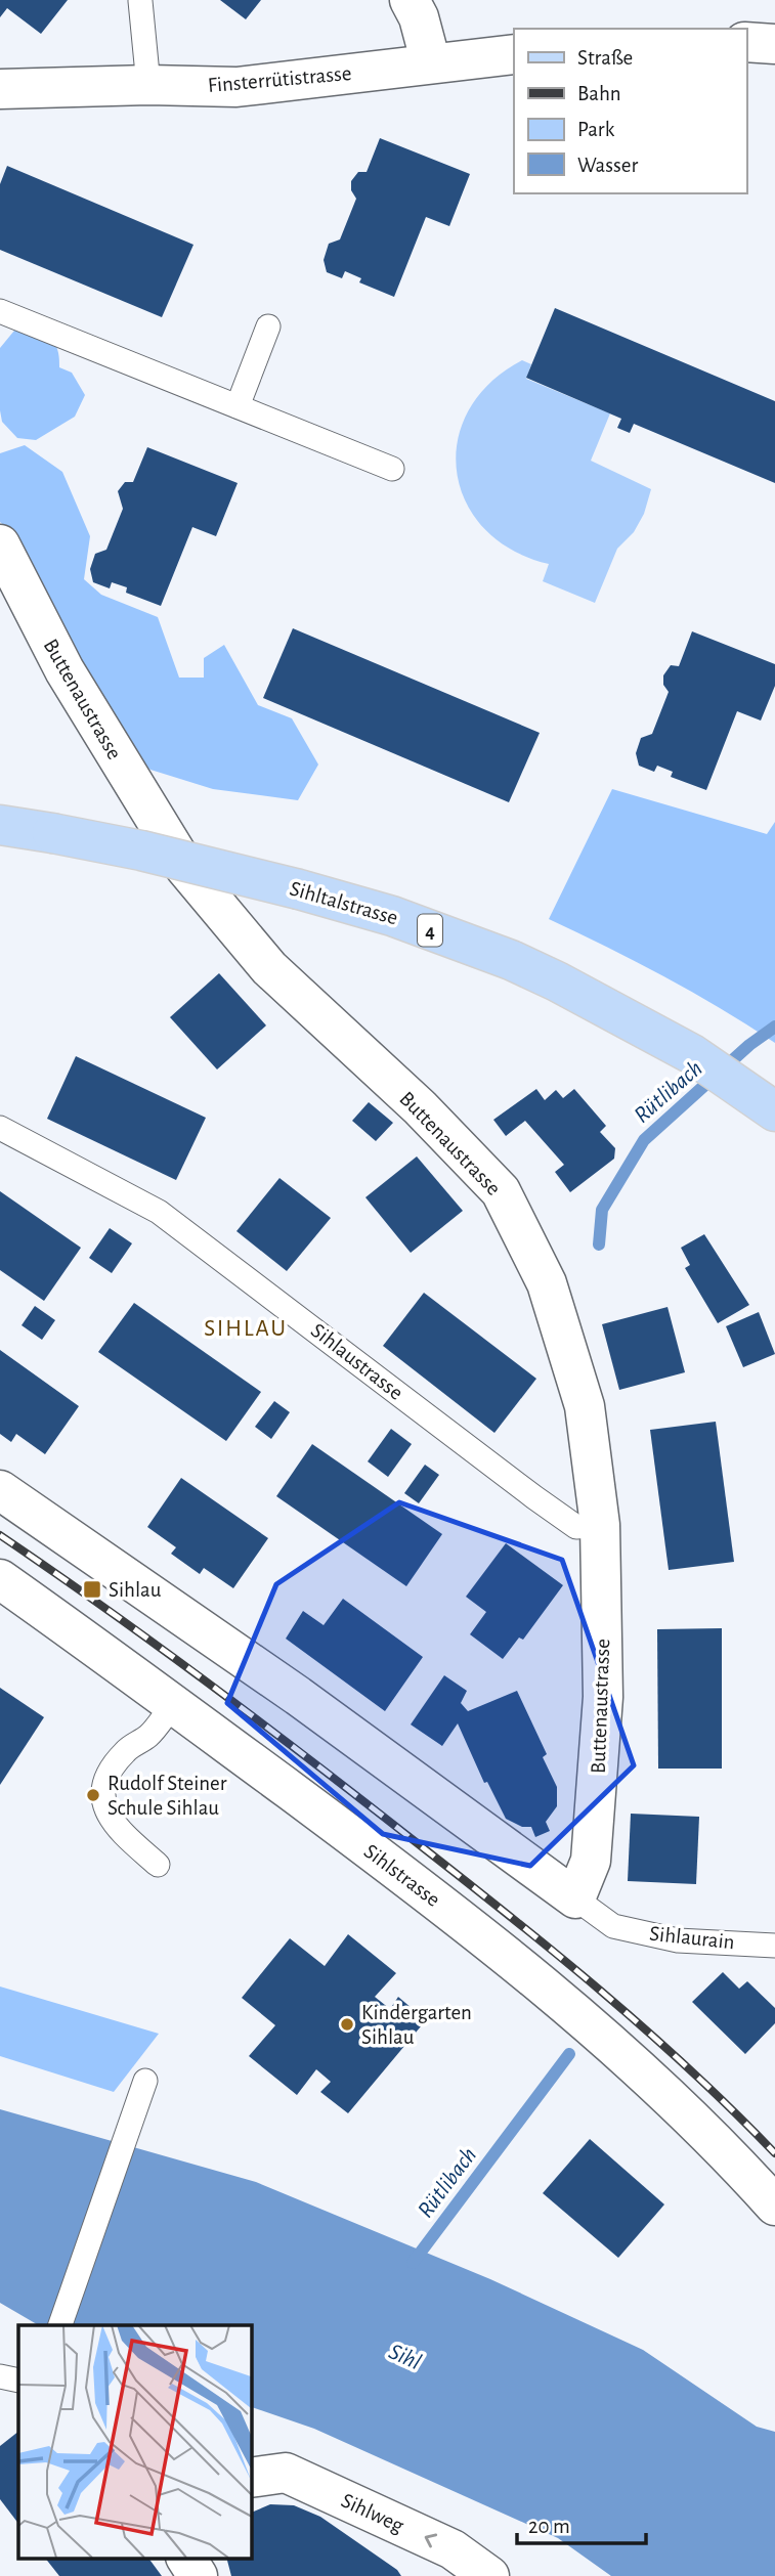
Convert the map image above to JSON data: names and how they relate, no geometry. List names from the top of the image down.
{
  "streets": {
    "main road": ["Sihltalstrasse", "4"],
    "street": [
      "Finsterrütistrasse",
      "Buttenaustrasse",
      "Sihlstrasse",
      "Sihlweg"
    ],
    "lane": ["Sihlaustrasse", "Sihlaurain"]
  },
  "crossings": [
    ["Buttenaustrasse", "Sihlaustrasse"],
    ["Buttenaustrasse", "Sihlaurain"]
  ],
  "one_way": ["Sihlweg"],
  "districts": ["SIHLAU"],
  "water": ["Rütlibach", "Sihl"],
  "places": {
    "transit": ["Sihlau"],
    "other": ["Rudolf Steiner Schule Sihlau", "Kindergarten Sihlau"]
  },
  "legend": [
    "Straße",
    "Bahn",
    "Park",
    "Wasser"
  ],
  "scale_bar": "20 m"
}
